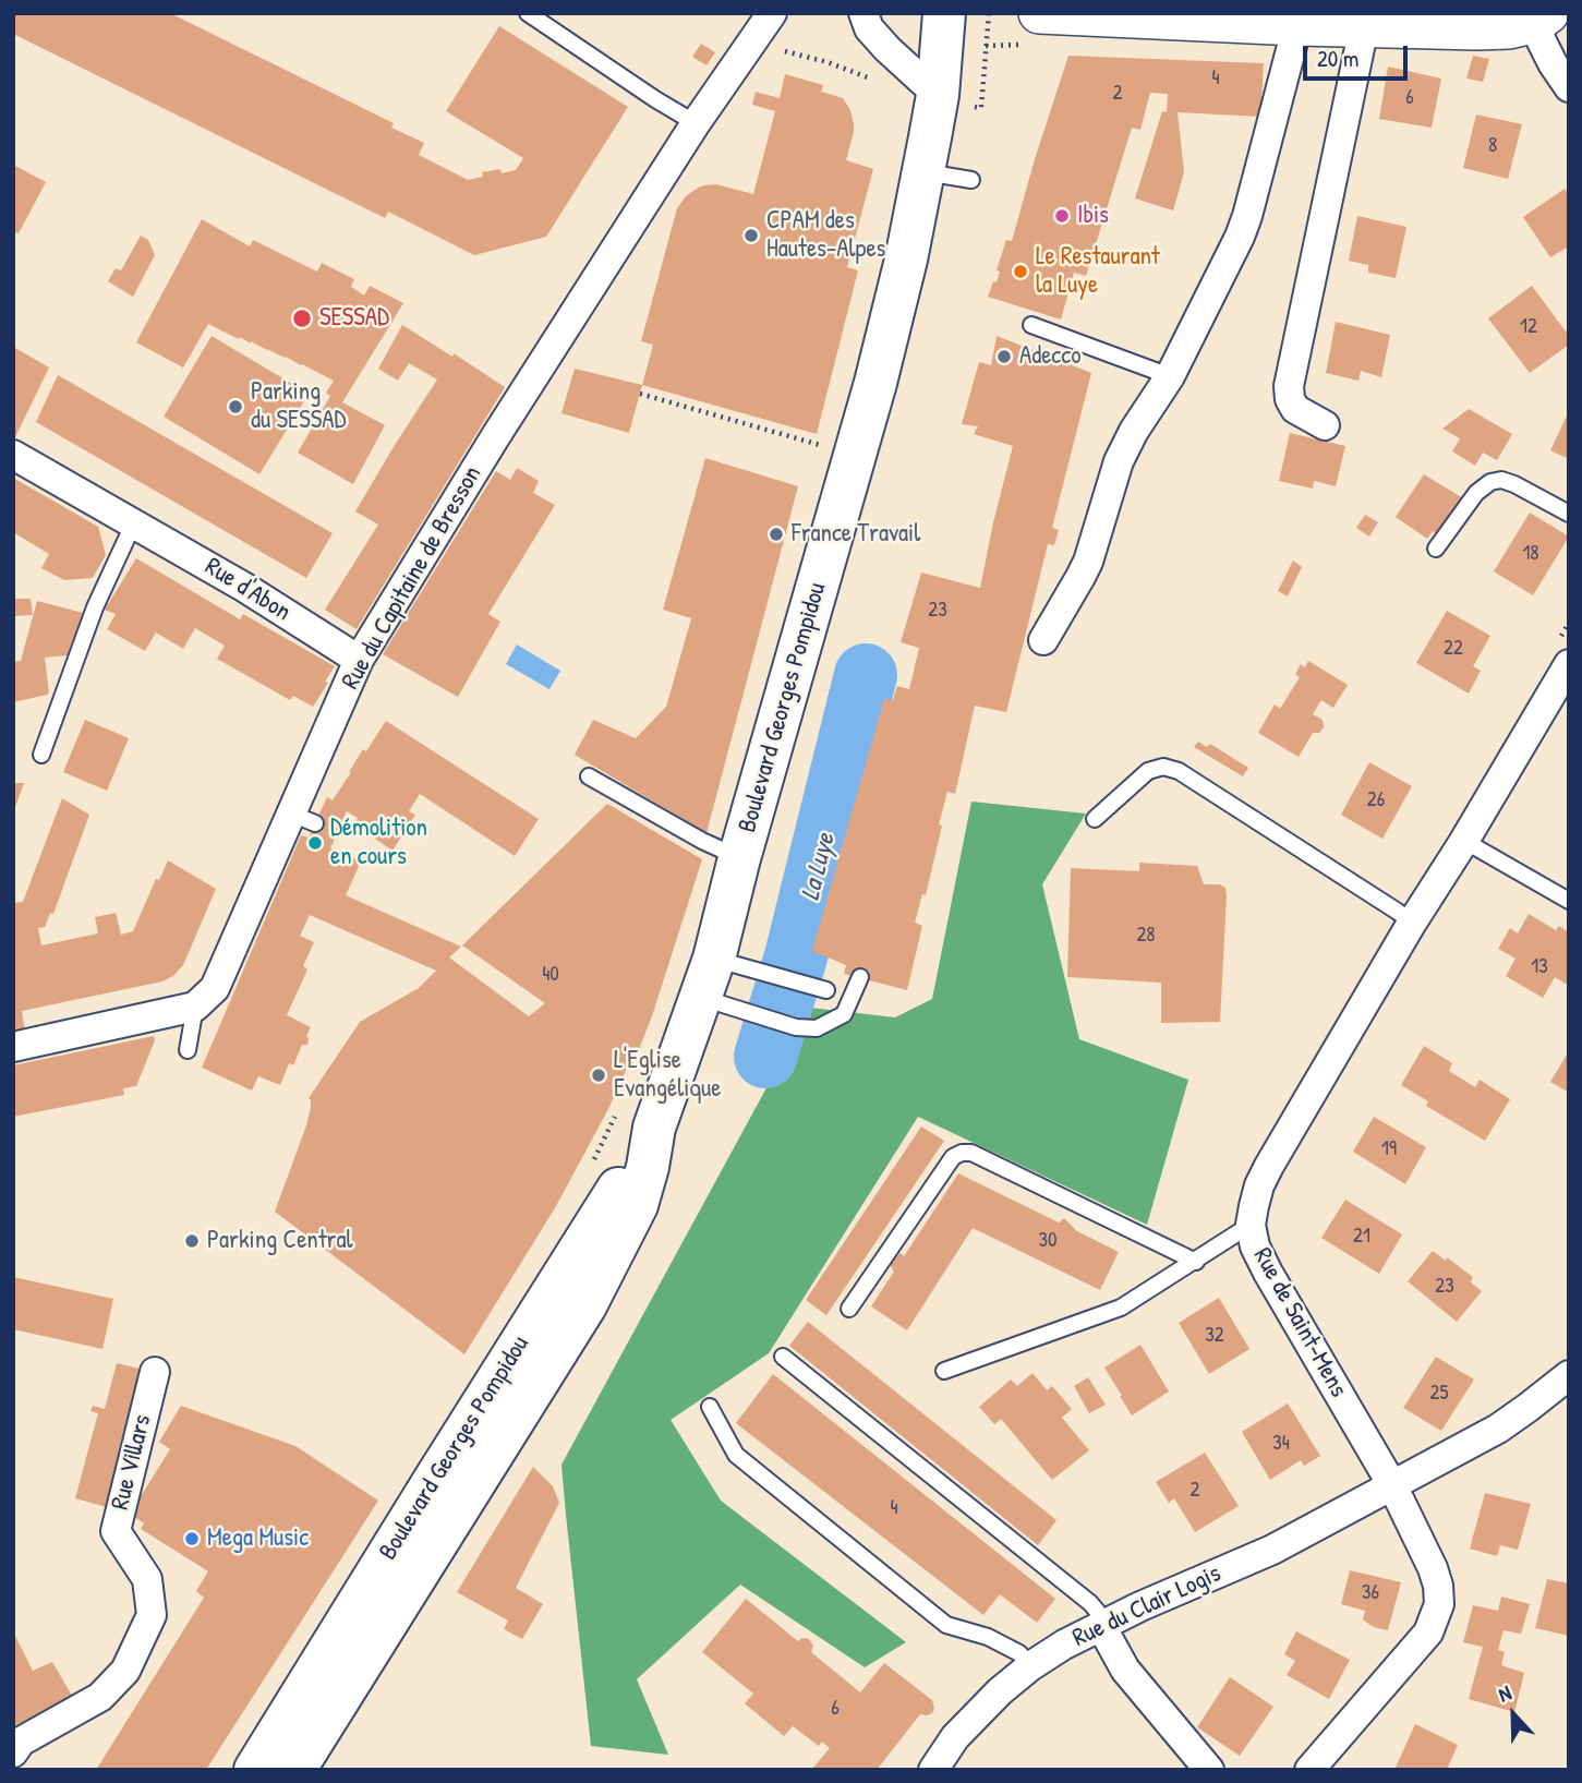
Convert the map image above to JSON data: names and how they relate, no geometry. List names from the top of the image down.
{
  "streets": {
    "main road": ["Boulevard Georges Pompidou"],
    "street": [
      "Rue du Capitaine de Bresson",
      "Rue d'Abon",
      "Rue de Saint-Mens",
      "Rue Villars",
      "Rue du Clair Logis"
    ]
  },
  "crossings": [
    ["Rue du Capitaine de Bresson", "Rue d'Abon"],
    ["Rue de Saint-Mens", "Rue du Clair Logis"]
  ],
  "water": ["La Luye"],
  "places": [
    "Ibis",
    "CPAM des Hautes-Alpes",
    "Le Restaurant la Luye",
    "SESSAD",
    "Adecco",
    "Parking du SESSAD",
    "France Travail",
    "Démolition en cours",
    "L'Eglise Evangélique",
    "Parking Central",
    "Mega Music"
  ],
  "house_numbers": [
    "4",
    "2",
    "6",
    "8",
    "12",
    "18",
    "23",
    "22",
    "26",
    "28",
    "13",
    "40",
    "19",
    "21",
    "30",
    "23",
    "32",
    "25",
    "34",
    "2",
    "4",
    "36",
    "6"
  ],
  "scale_bar": "20 m",
  "north": "top"
}
